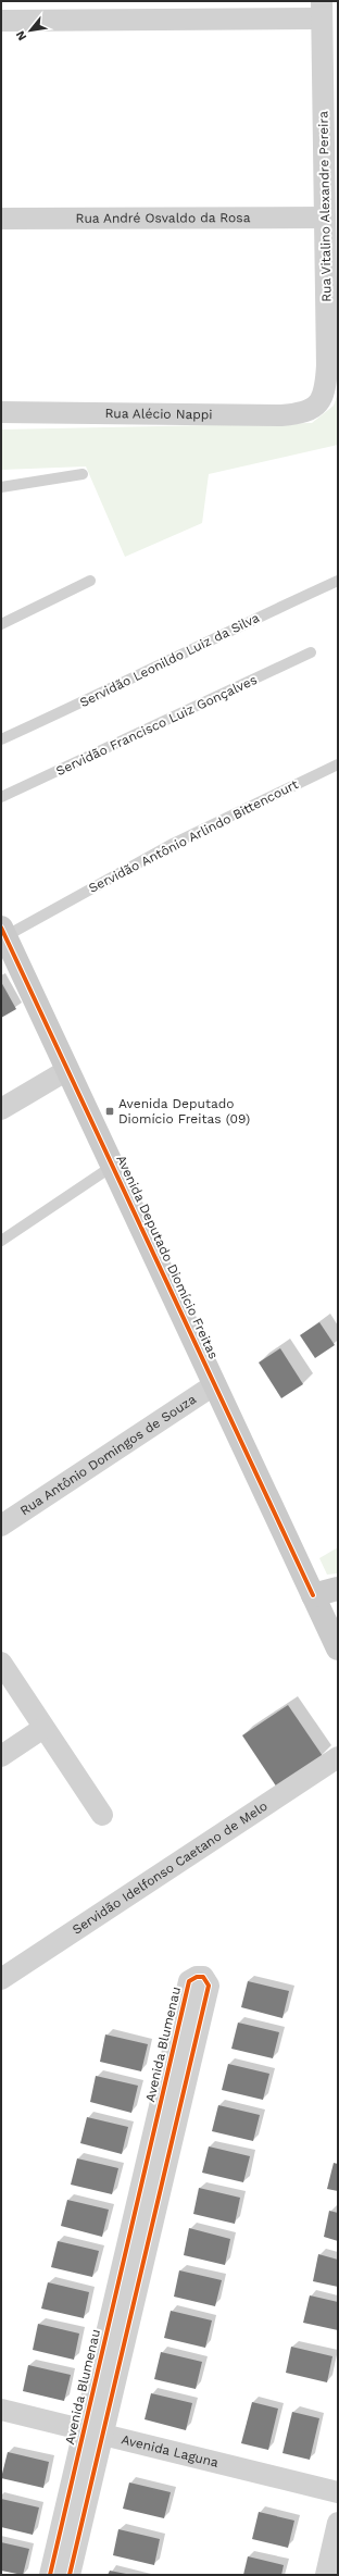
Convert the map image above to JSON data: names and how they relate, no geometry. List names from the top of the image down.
{
  "streets": {
    "street": [
      "Rua Vitalino Alexandre Pereira",
      "Rua André Osvaldo da Rosa",
      "Rua Alécio Nappi",
      "Avenida Deputado Diomício Freitas",
      "Rua Antônio Domingos de Souza",
      "Servidão Idelfonso Caetano de Melo",
      "Avenida Blumenau",
      "Avenida Laguna"
    ],
    "lane": ["Servidão Leonildo Luiz da Silva", "Servidão Francisco Luiz Gonçalves", "Servidão Antônio Arlindo Bittencourt"]
  },
  "crossings": [
    ["Rua Vitalino Alexandre Pereira", "Rua André Osvaldo da Rosa"],
    ["Rua Vitalino Alexandre Pereira", "Rua Alécio Nappi"],
    ["Servidão Antônio Arlindo Bittencourt", "Avenida Deputado Diomício Freitas"],
    ["Avenida Deputado Diomício Freitas", "Rua Antônio Domingos de Souza"],
    ["Avenida Blumenau", "Avenida Laguna"]
  ],
  "places": {
    "transit": ["Avenida Deputado Diomício Freitas (09)"]
  },
  "north": "bottom left"
}
